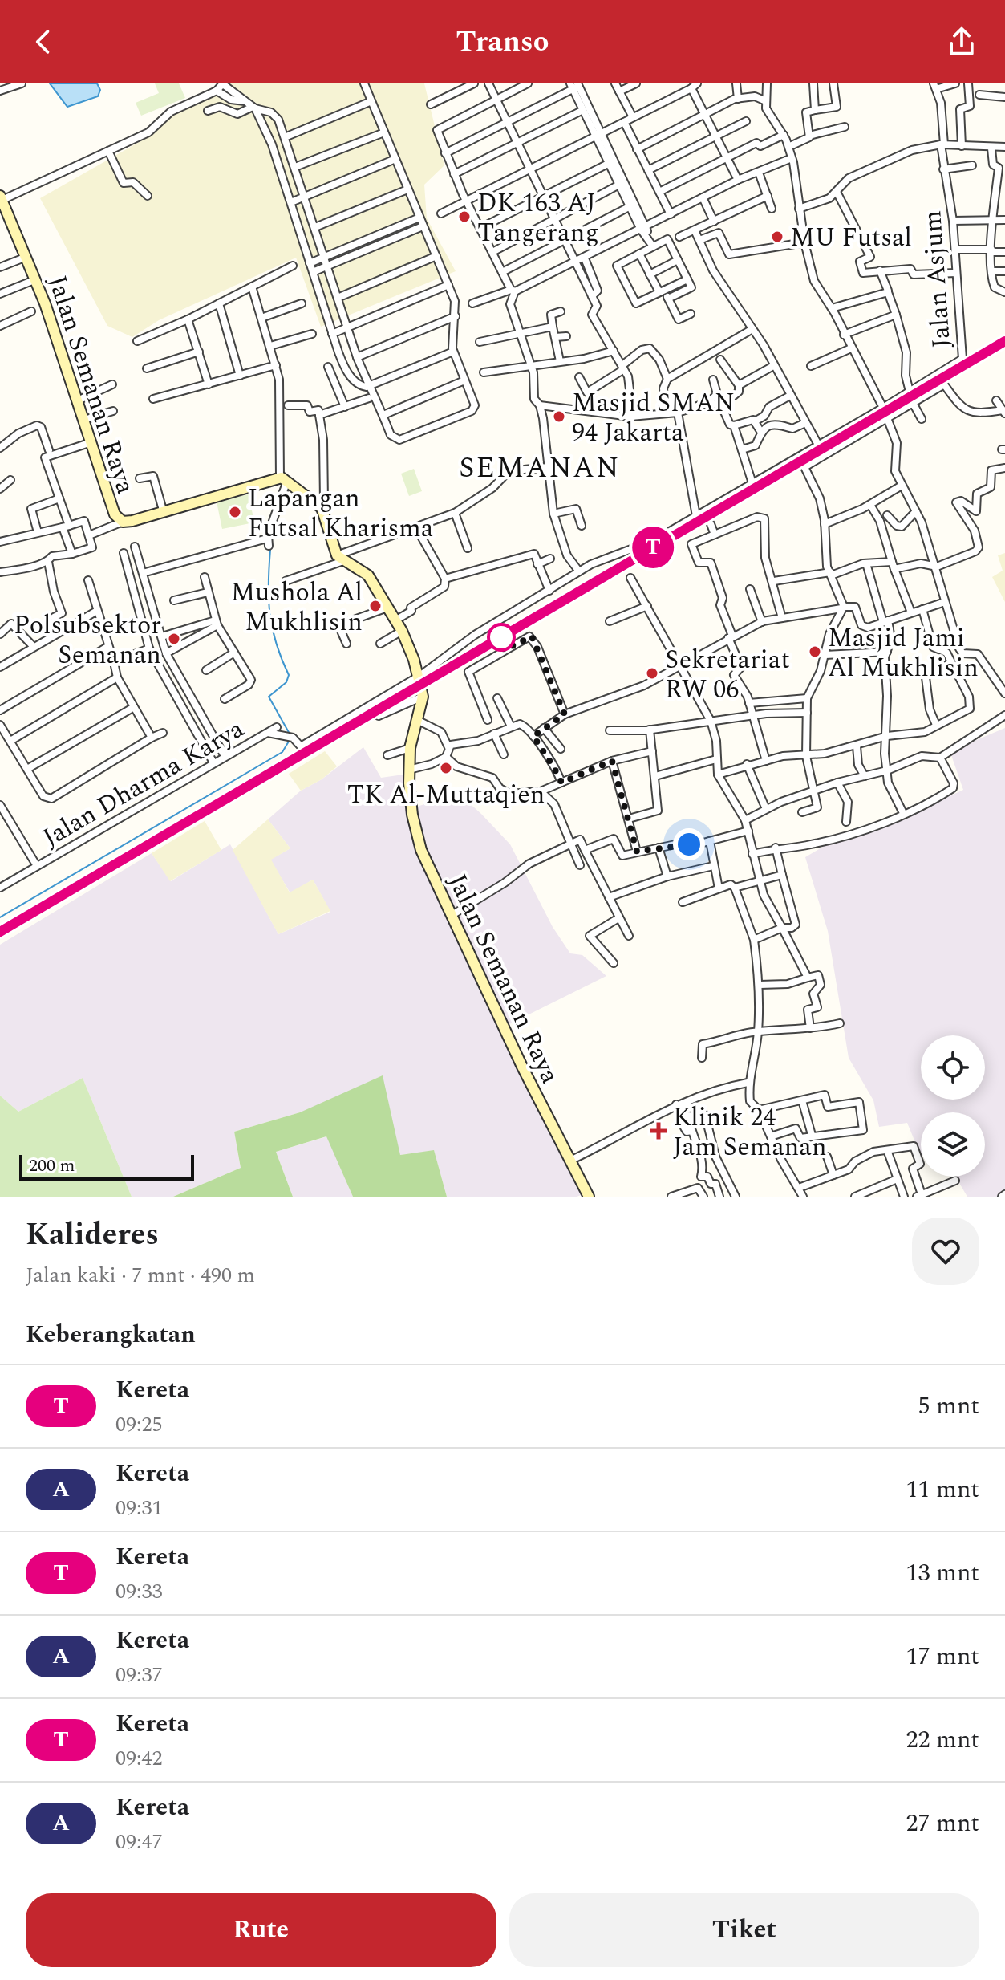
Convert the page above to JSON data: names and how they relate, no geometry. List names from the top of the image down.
{
  "streets": {
    "street": ["Jalan Asjum", "Jalan Semanan Raya", "Jalan Dharma Karya"]
  },
  "crossings": [
    ["Jalan Asjum", "Jalan Semanan Raya"],
    ["Jalan Asjum", "Jalan Dharma Karya"]
  ],
  "districts": ["SEMANAN"],
  "places": {
    "other": [
      "DK 163 AJ Tangerang",
      "MU Futsal",
      "Masjid SMAN 94 Jakarta",
      "Lapangan Futsal Kharisma",
      "Mushola Al Mukhlisin",
      "Polsubsektor Semanan",
      "Masjid Jami Al Mukhlisin",
      "Sekretariat RW 06",
      "TK Al-Muttaqien"
    ],
    "health": ["Klinik 24 Jam Semanan"]
  },
  "scale_bar": "200 m",
  "page": {
    "header": "Transo",
    "on_map": "T",
    "scale": "200 m",
    "heading": [
      ["Kalideres", "Jalan kaki · 7 mnt · 490 m"],
      "Keberangkatan"
    ],
    "list": [
      {
        "mark": "T",
        "name": "Kereta",
        "note": "09:25",
        "value": "5 mnt"
      },
      {
        "mark": "A",
        "name": "Kereta",
        "note": "09:31",
        "value": "11 mnt"
      },
      {
        "mark": "T",
        "name": "Kereta",
        "note": "09:33",
        "value": "13 mnt"
      },
      {
        "mark": "A",
        "name": "Kereta",
        "note": "09:37",
        "value": "17 mnt"
      },
      {
        "mark": "T",
        "name": "Kereta",
        "note": "09:42",
        "value": "22 mnt"
      },
      {
        "mark": "A",
        "name": "Kereta",
        "note": "09:47",
        "value": "27 mnt"
      }
    ],
    "buttons": ["Rute", "Tiket"]
  }
}
